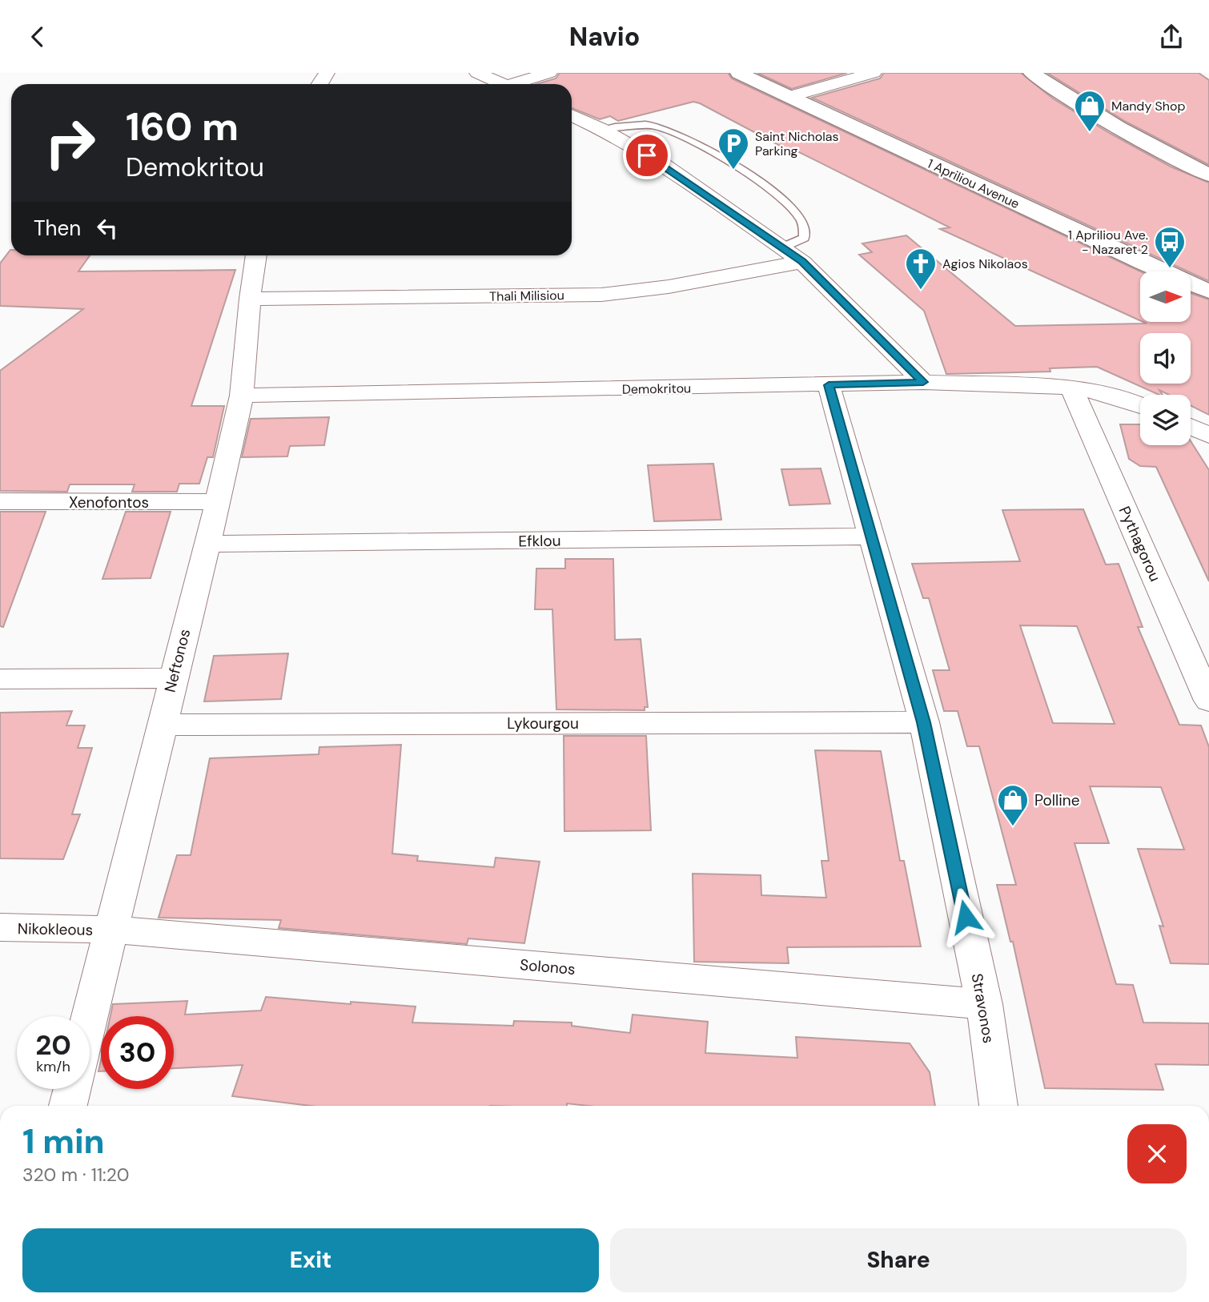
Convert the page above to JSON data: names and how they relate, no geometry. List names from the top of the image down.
{
  "streets": {
    "main road": ["1 Apriliou Avenue"],
    "street": [
      "Thali Milisiou",
      "Demokritou",
      "Xenofontos",
      "Efklou",
      "Pythagorou",
      "Neftonos",
      "Lykourgou",
      "Nikokleous",
      "Solonos",
      "Stravonos"
    ]
  },
  "crossings": [
    ["Thali Milisiou", "Neftonos"],
    ["Demokritou", "Pythagorou"],
    ["Demokritou", "Neftonos"],
    ["Demokritou", "Stravonos"],
    ["Xenofontos", "Neftonos"],
    ["Efklou", "Neftonos"],
    ["Efklou", "Stravonos"],
    ["Neftonos", "Lykourgou"],
    ["Neftonos", "Nikokleous"],
    ["Neftonos", "Solonos"],
    ["Lykourgou", "Stravonos"],
    ["Nikokleous", "Solonos"],
    ["Solonos", "Stravonos"]
  ],
  "places": {
    "shop": ["Mandy Shop", "Polline"],
    "parking": ["Saint Nicholas Parking"],
    "bus stop": ["1 Apriliou Ave. - Nazaret 2"],
    "church": ["Agios Nikolaos"]
  },
  "north": "right",
  "page": {
    "header": "Navio",
    "turn": ["160 m", "Demokritou"],
    "then": "Then",
    "speed": "20 km/h",
    "limit": "30",
    "heading": ["1 min", "320 m · 11:20"],
    "buttons": ["Exit", "Share"]
  }
}
